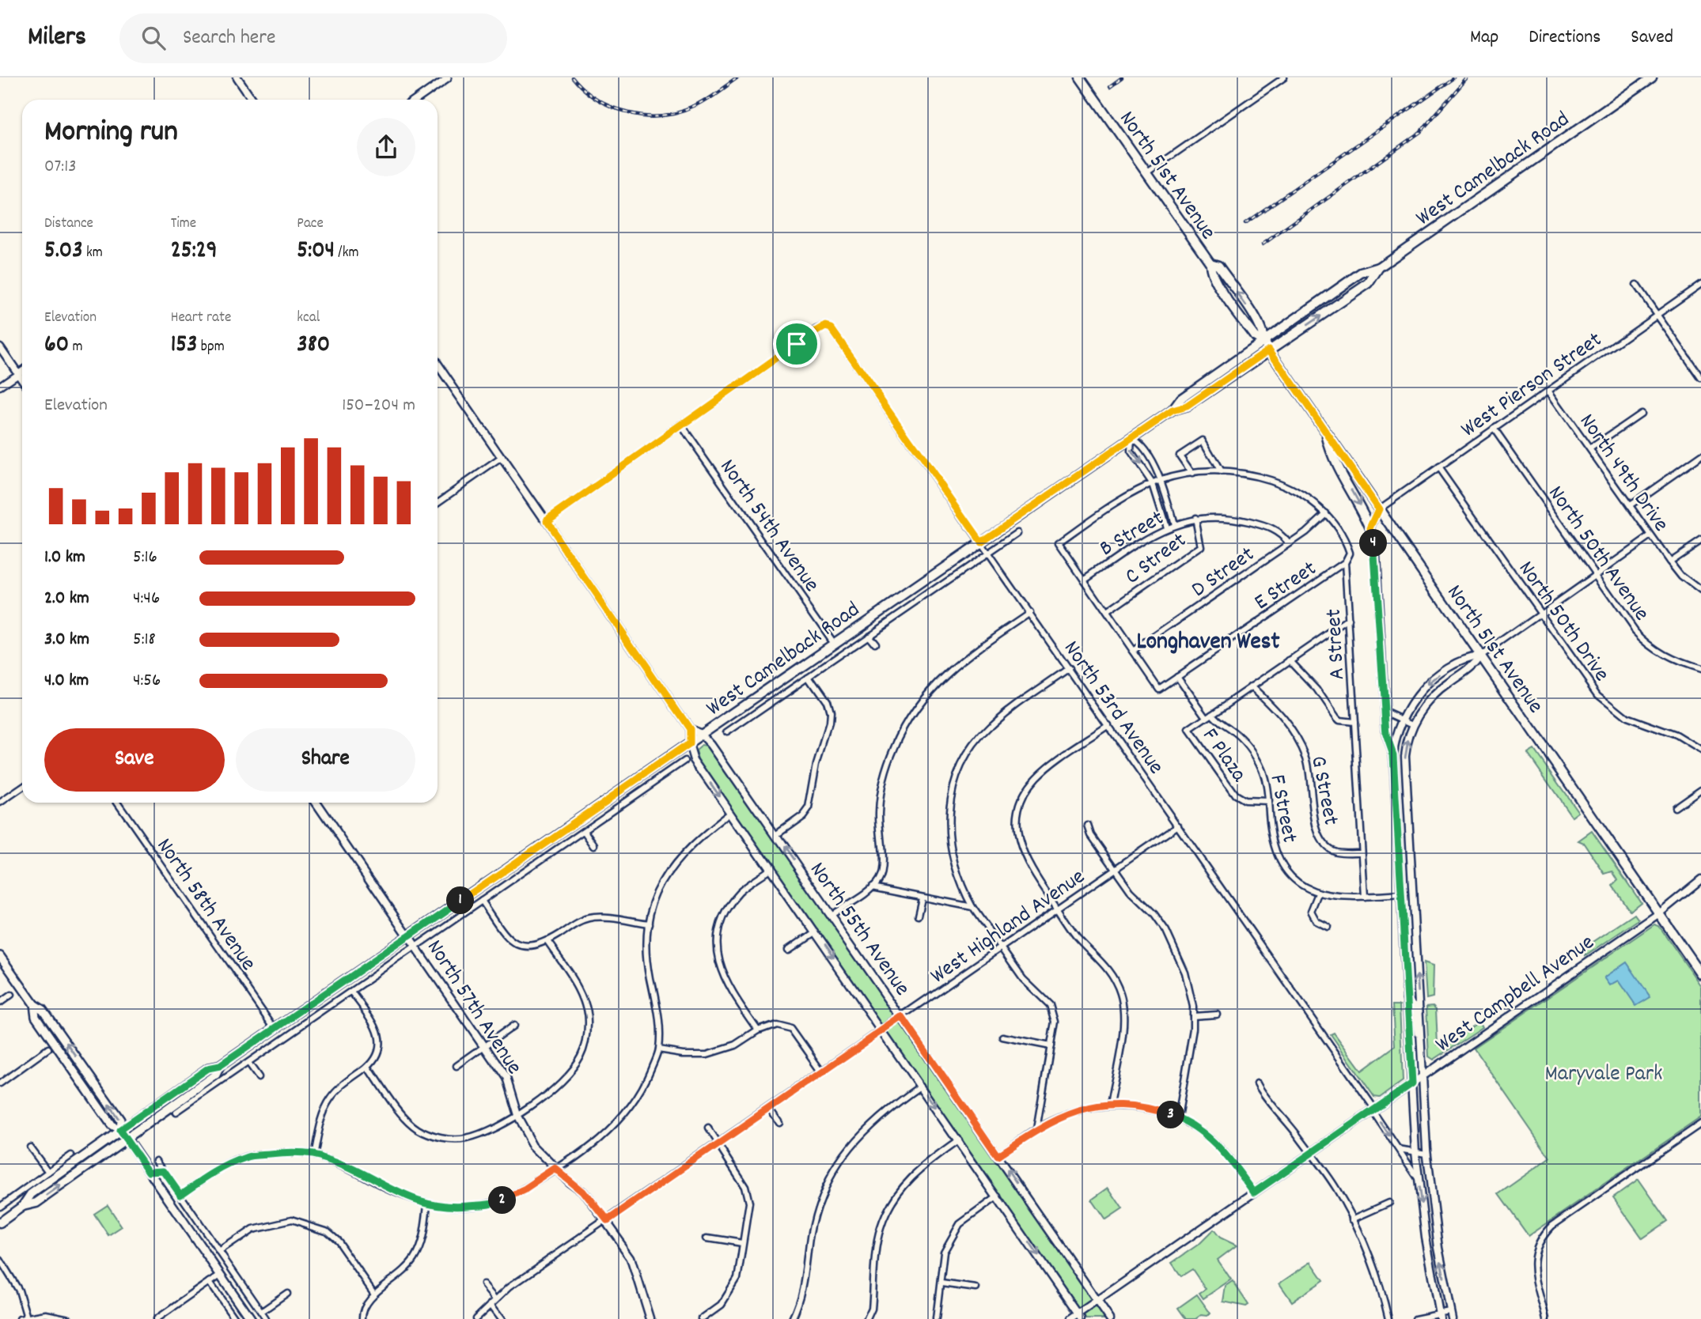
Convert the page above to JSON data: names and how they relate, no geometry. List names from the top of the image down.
{
  "streets": {
    "main road": ["West Camelback Road", "North 51st Avenue"],
    "street": [
      "West Pierson Street",
      "North 49th Drive",
      "North 54th Avenue",
      "B Street",
      "North 50th Avenue",
      "C Street",
      "D Street",
      "E Street",
      "North 50th Drive",
      "A Street",
      "North 53rd Avenue",
      "F Plaza",
      "G Street",
      "F Street",
      "North 58th Avenue",
      "West Highland Avenue",
      "North 55th Avenue",
      "West Campbell Avenue",
      "North 57th Avenue"
    ]
  },
  "crossings": [
    ["West Camelback Road", "North 51st Avenue"],
    ["West Camelback Road", "North 54th Avenue"],
    ["West Camelback Road", "North 53rd Avenue"],
    ["West Camelback Road", "North 58th Avenue"],
    ["West Camelback Road", "North 55th Avenue"],
    ["West Camelback Road", "North 57th Avenue"],
    ["North 51st Avenue", "West Pierson Street"],
    ["North 51st Avenue", "West Campbell Avenue"],
    ["West Pierson Street", "North 49th Drive"],
    ["West Pierson Street", "North 50th Avenue"],
    ["West Pierson Street", "North 50th Drive"],
    ["North 54th Avenue", "North 53rd Avenue"],
    ["B Street", "C Street"],
    ["B Street", "D Street"],
    ["B Street", "A Street"],
    ["D Street", "E Street"],
    ["D Street", "A Street"],
    ["E Street", "A Street"],
    ["E Street", "F Street"],
    ["A Street", "G Street"],
    ["A Street", "F Street"],
    ["North 53rd Avenue", "West Highland Avenue"],
    ["North 53rd Avenue", "West Campbell Avenue"],
    ["F Plaza", "F Street"],
    ["West Highland Avenue", "North 55th Avenue"],
    ["West Highland Avenue", "North 57th Avenue"],
    ["North 55th Avenue", "West Campbell Avenue"]
  ],
  "districts": ["Longhaven West"],
  "parks": ["Maryvale Park"],
  "page": {
    "header": "Milers",
    "search": "Search here",
    "nav": ["Map", "Directions", "Saved"],
    "heading": ["Morning run", "07:13"],
    "stats": [
      ["Distance", "5.03 km"],
      ["Time", "25:29"],
      ["Pace", "5:04 /km"],
      ["Elevation", "60 m"],
      ["Heart rate", "153 bpm"],
      ["kcal", "380"]
    ],
    "chart": ["Elevation", "150–204 m"],
    "pins": [
      "4",
      "1",
      "3",
      "2"
    ],
    "list": [
      {
        "name": "1.0 km",
        "note": "5:16"
      },
      {
        "name": "2.0 km",
        "note": "4:46"
      },
      {
        "name": "3.0 km",
        "note": "5:18"
      },
      {
        "name": "4.0 km",
        "note": "4:56"
      }
    ],
    "buttons": ["Save", "Share"]
  }
}
